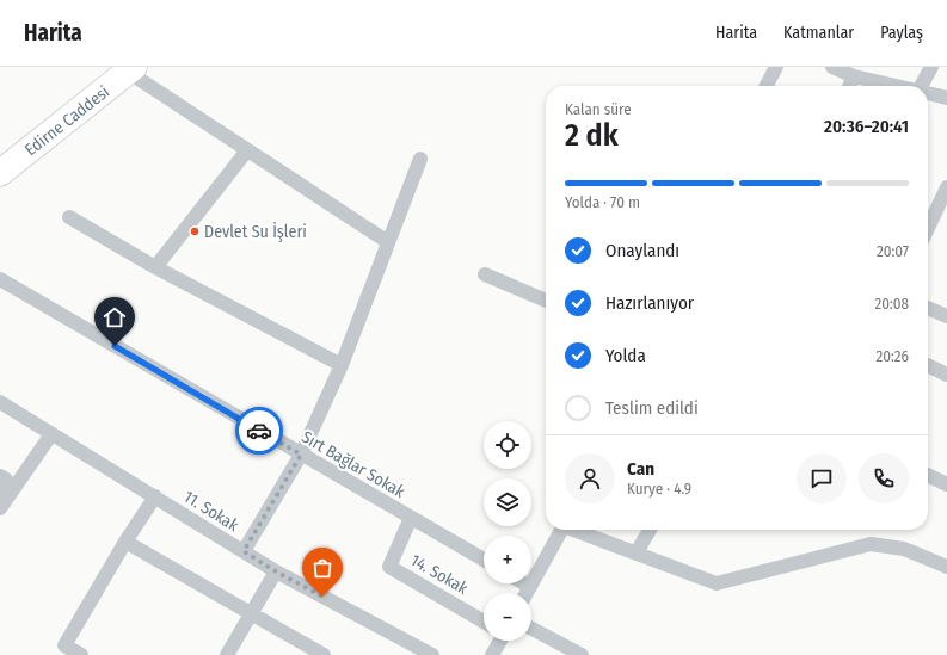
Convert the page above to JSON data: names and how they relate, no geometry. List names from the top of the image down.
{
  "streets": {
    "highway": ["Edirne Caddesi"],
    "street": ["Sırt Bağlar Sokak", "11. Sokak", "14. Sokak"]
  },
  "crossings": [
    ["Sırt Bağlar Sokak", "14. Sokak"]
  ],
  "places": ["Devlet Su İşleri"],
  "page": {
    "header": "Harita",
    "nav": ["Harita", "Katmanlar", "Paylaş"],
    "heading": ["2 dk", "Kalan süre", "20:36–20:41"],
    "panel": ["Can", "Kurye · 4.9"],
    "bar": "Yolda · 70 m",
    "list": [
      ["Onaylandı", "20:07"],
      ["Hazırlanıyor", "20:08"],
      ["Yolda", "20:26"],
      "Teslim edildi"
    ],
    "map_buttons": ["+", "−"]
  }
}
